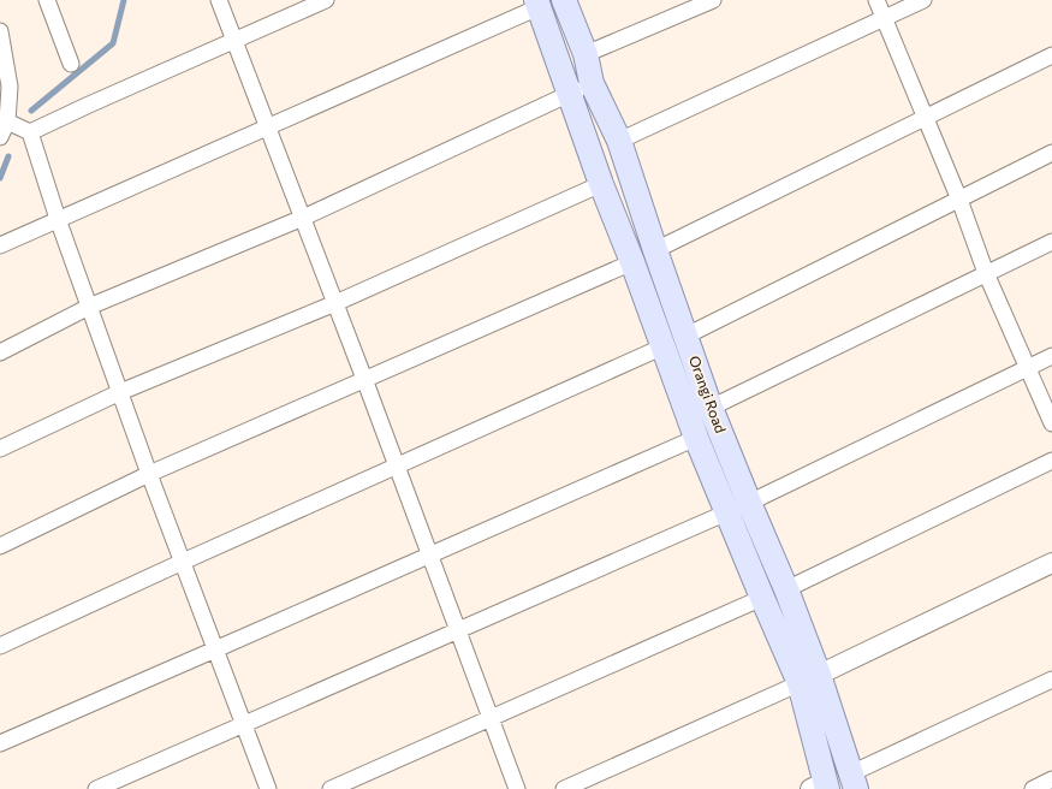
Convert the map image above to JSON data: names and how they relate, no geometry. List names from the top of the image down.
{
  "streets": {
    "main road": ["Orangi Road"]
  }
}
